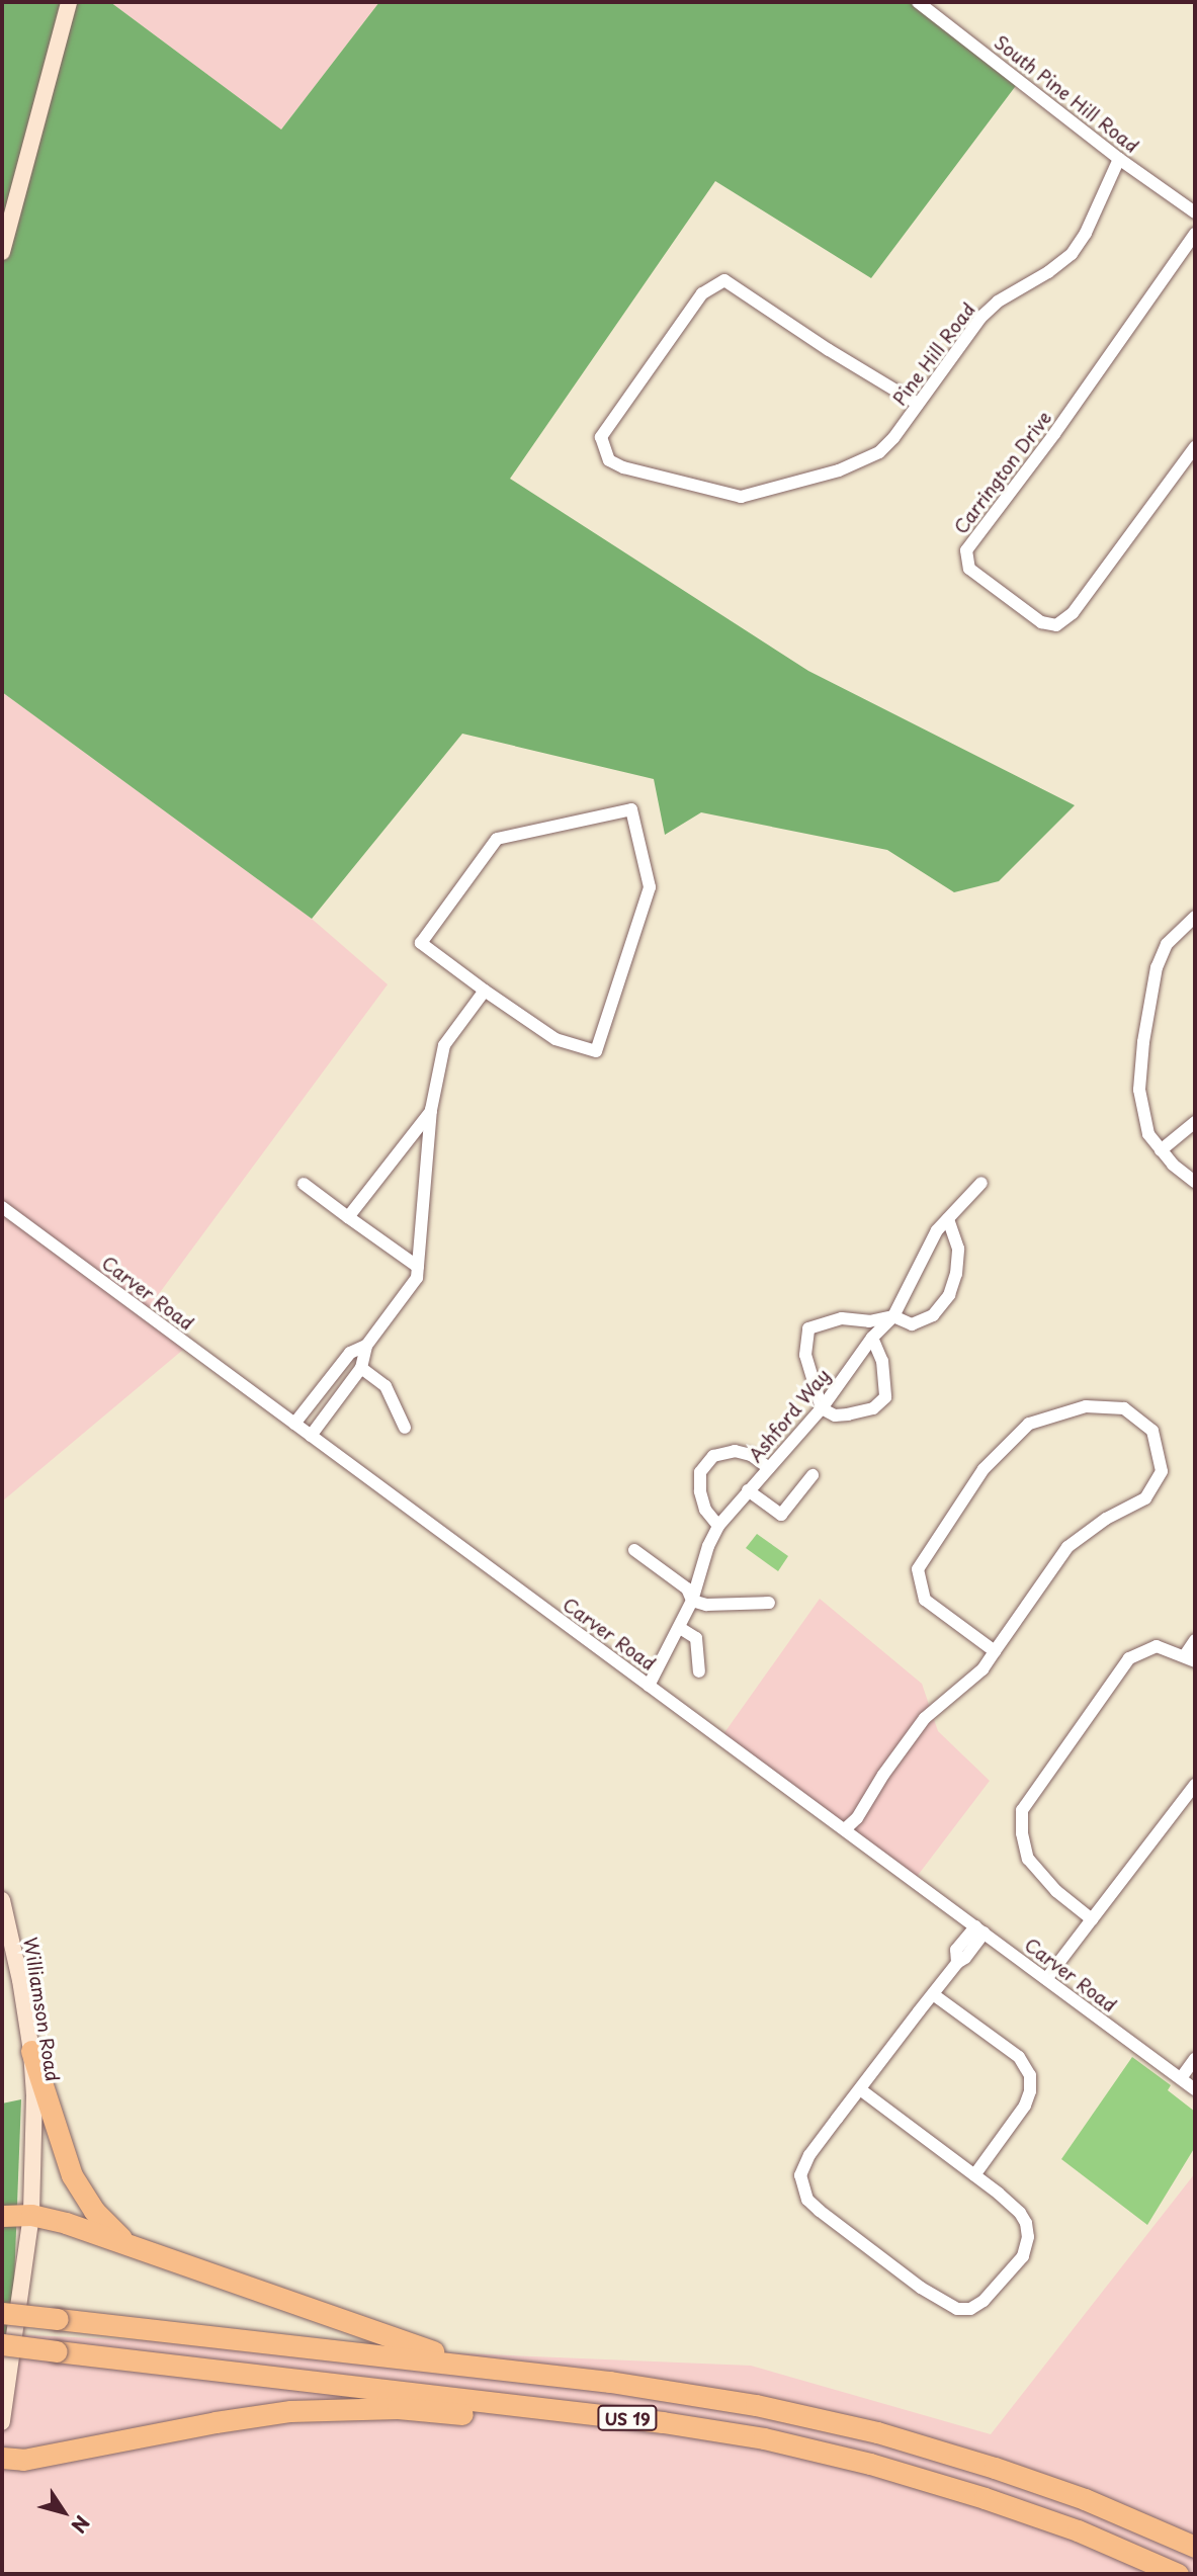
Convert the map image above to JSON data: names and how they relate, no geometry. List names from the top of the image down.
{
  "streets": {
    "highway": ["US 19"],
    "main road": ["Williamson Road"],
    "street": [
      "South Pine Hill Road",
      "Pine Hill Road",
      "Carrington Drive",
      "Carver Road",
      "Ashford Way"
    ]
  },
  "crossings": [
    ["South Pine Hill Road", "Pine Hill Road"],
    ["Carver Road", "Ashford Way"]
  ],
  "north": "bottom right"
}
